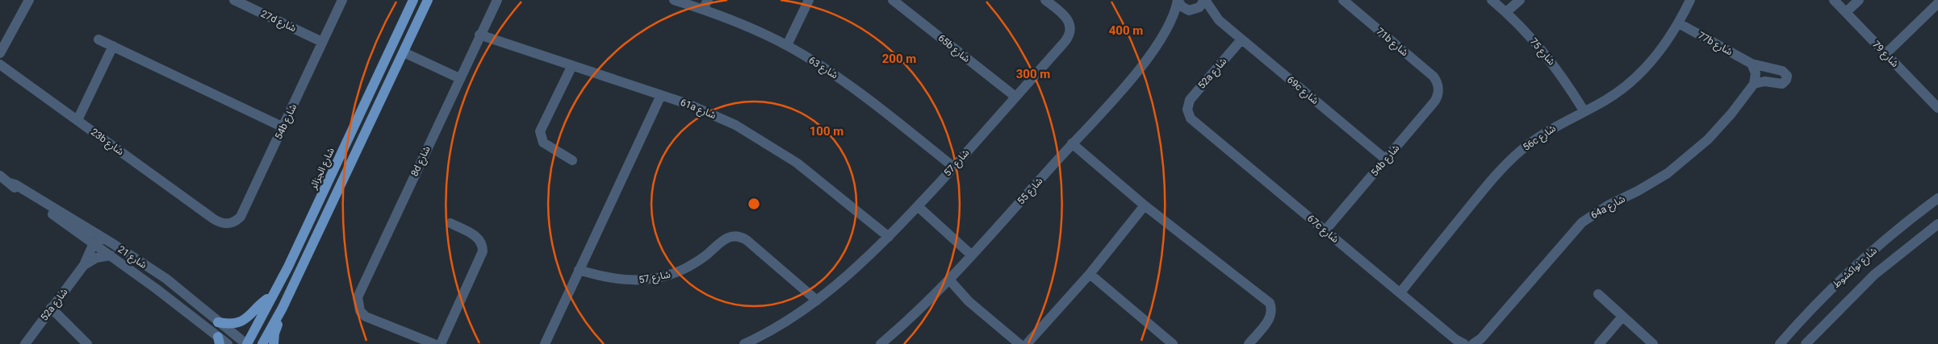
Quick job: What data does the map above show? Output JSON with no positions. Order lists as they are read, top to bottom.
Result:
{
  "streets": {
    "main road": ["شارع الجزائر"],
    "street": [
      "27d شارع",
      "71b شارع",
      "77b شارع",
      "65b شارع",
      "شارع 75",
      "شارع 79",
      "شارع 63",
      "52a شارع",
      "69c شارع",
      "61a شارع",
      "54b شارع",
      "56c شارع",
      "23b شارع",
      "8d شارع",
      "شارع 57",
      "شارع 55",
      "64a شارع",
      "67c شارع",
      "شارع 21",
      "شارع نواكشوط"
    ]
  },
  "crossings": [
    ["27d شارع", "54b شارع"],
    ["71b شارع", "54b شارع"],
    ["77b شارع", "56c شارع"],
    ["65b شارع", "شارع 57"],
    ["شارع 75", "56c شارع"],
    ["شارع 63", "شارع 57"],
    ["52a شارع", "69c شارع"],
    ["52a شارع", "67c شارع"],
    ["52a شارع", "شارع 21"],
    ["69c شارع", "54b شارع"],
    ["69c شارع", "شارع 55"],
    ["61a شارع", "8d شارع"],
    ["61a شارع", "شارع 57"],
    ["54b شارع", "23b شارع"],
    ["54b شارع", "67c شارع"],
    ["56c شارع", "67c شارع"],
    ["شارع الجزائر", "شارع 21"]
  ],
  "rings": [
    "400 m",
    "200 m",
    "300 m",
    "100 m"
  ]
}
